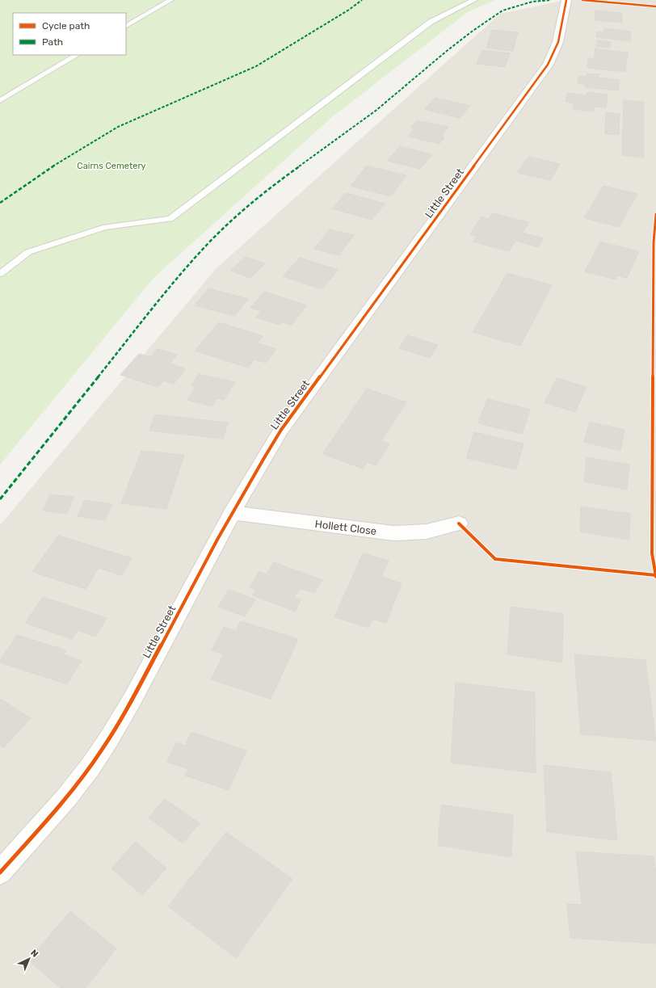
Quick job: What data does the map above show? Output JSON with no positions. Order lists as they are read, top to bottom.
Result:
{
  "streets": {
    "street": ["Little Street", "Hollett Close"]
  },
  "crossings": [
    ["Little Street", "Hollett Close"]
  ],
  "parks": ["Cairns Cemetery"],
  "legend": ["Cycle path", "Path"],
  "north": "top right"
}
